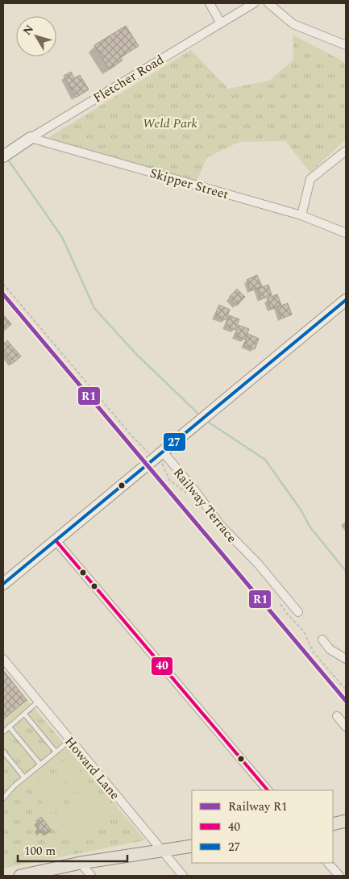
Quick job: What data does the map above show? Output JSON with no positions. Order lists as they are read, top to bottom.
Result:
{
  "streets": {
    "main road": ["Fletcher Road"],
    "street": ["Skipper Street", "Railway Terrace", "Howard Lane"]
  },
  "crossings": [
    ["Fletcher Road", "Skipper Street"]
  ],
  "parks": ["Weld Park"],
  "lines": ["rail line R1", "transit line 27", "transit line 40"],
  "legend": ["Railway R1", "40", "27"],
  "scale_bar": "100 m",
  "north": "top left"
}
